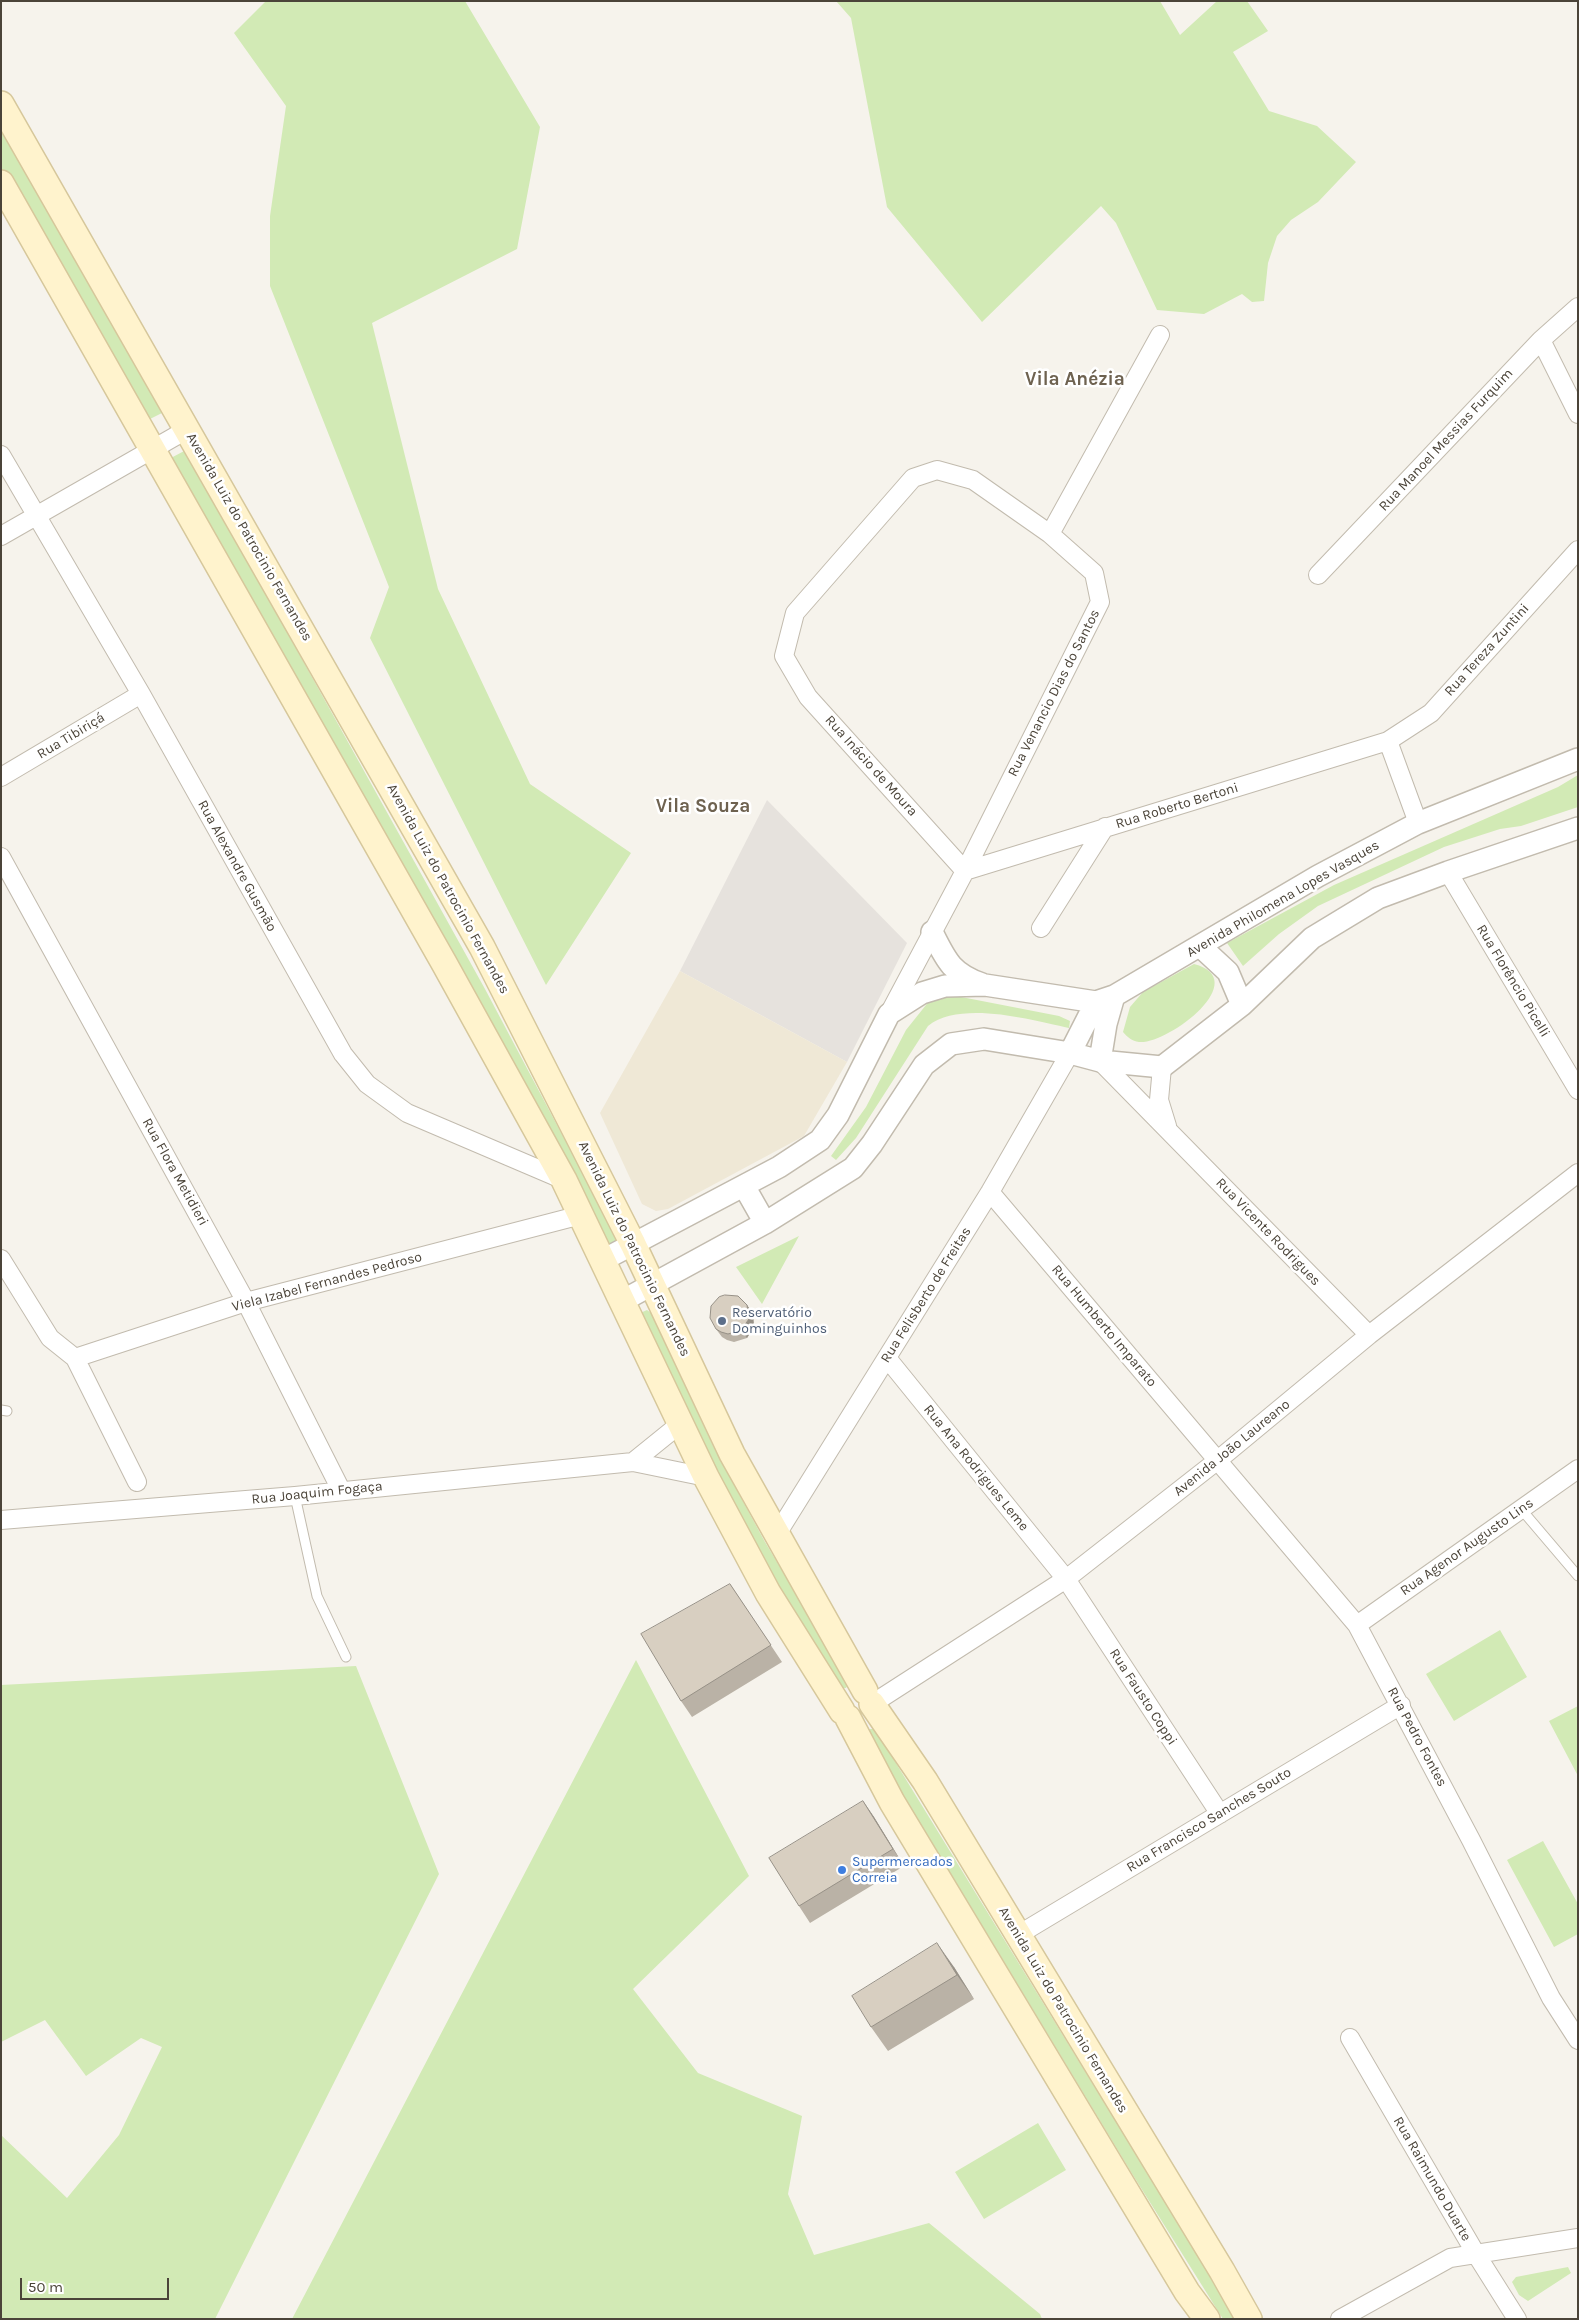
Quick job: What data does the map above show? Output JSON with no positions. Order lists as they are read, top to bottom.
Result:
{
  "streets": {
    "main road": ["Avenida Luiz do Patrocinio Fernandes"],
    "street": [
      "Rua Manoel Messias Furquim",
      "Rua Tereza Zuntini",
      "Rua Venancio Dias do Santos",
      "Rua Tibiriçá",
      "Rua Inácio de Moura",
      "Rua Roberto Bertoni",
      "Rua Alexandre Gusmão",
      "Avenida Philomena Lopes Vasques",
      "Rua Florêncio Picelli",
      "Rua Flora Metidieri",
      "Rua Vicente Rodrigues",
      "Viela Izabel Fernandes Pedroso",
      "Rua Felisberto de Freitas",
      "Rua Humberto Imparato",
      "Avenida João Laureano",
      "Rua Ana Rodrigues Leme",
      "Rua Joaquim Fogaça",
      "Rua Agenor Augusto Lins",
      "Rua Fausto Coppi",
      "Rua Pedro Fontes",
      "Rua Francisco Sanches Souto",
      "Rua Raimundo Duarte"
    ]
  },
  "crossings": [
    ["Avenida Luiz do Patrocinio Fernandes", "Rua Felisberto de Freitas"],
    ["Avenida Luiz do Patrocinio Fernandes", "Avenida João Laureano"],
    ["Avenida Luiz do Patrocinio Fernandes", "Rua Francisco Sanches Souto"],
    ["Rua Tereza Zuntini", "Rua Roberto Bertoni"],
    ["Rua Venancio Dias do Santos", "Rua Inácio de Moura"],
    ["Rua Venancio Dias do Santos", "Rua Roberto Bertoni"],
    ["Rua Tibiriçá", "Rua Alexandre Gusmão"],
    ["Rua Inácio de Moura", "Rua Roberto Bertoni"],
    ["Rua Flora Metidieri", "Viela Izabel Fernandes Pedroso"],
    ["Rua Flora Metidieri", "Rua Joaquim Fogaça"],
    ["Rua Vicente Rodrigues", "Avenida João Laureano"],
    ["Rua Felisberto de Freitas", "Rua Humberto Imparato"],
    ["Rua Felisberto de Freitas", "Rua Ana Rodrigues Leme"],
    ["Rua Humberto Imparato", "Avenida João Laureano"],
    ["Rua Humberto Imparato", "Rua Pedro Fontes"],
    ["Avenida João Laureano", "Rua Ana Rodrigues Leme"],
    ["Avenida João Laureano", "Rua Fausto Coppi"],
    ["Avenida João Laureano", "Rua Pedro Fontes"],
    ["Rua Ana Rodrigues Leme", "Rua Fausto Coppi"],
    ["Rua Agenor Augusto Lins", "Rua Pedro Fontes"],
    ["Rua Fausto Coppi", "Rua Francisco Sanches Souto"],
    ["Rua Pedro Fontes", "Rua Francisco Sanches Souto"]
  ],
  "districts": ["Vila Anézia", "Vila Souza"],
  "places": ["Reservatório Dominguinhos", "Supermercados Correia"],
  "scale_bar": "50 m"
}
